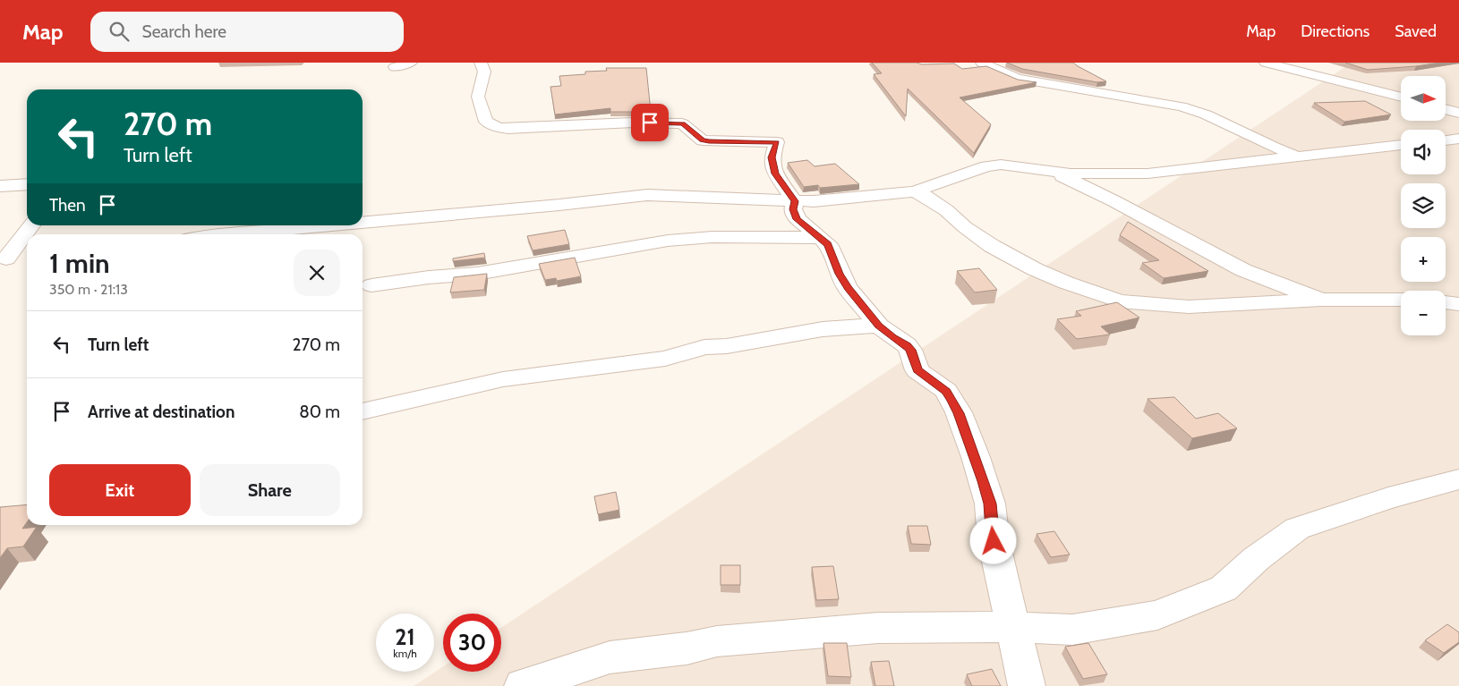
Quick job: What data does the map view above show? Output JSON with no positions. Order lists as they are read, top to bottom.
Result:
{
  "north": "right",
  "page": {
    "header": "Map",
    "search": "Search here",
    "nav": ["Map", "Directions", "Saved"],
    "map_buttons": ["+", "−"],
    "turn": ["270 m", "Turn left"],
    "then": "Then",
    "heading": ["1 min", "350 m · 21:13"],
    "list": [
      {
        "name": "Turn left",
        "value": "270 m"
      },
      {
        "name": "Arrive at destination",
        "value": "80 m"
      }
    ],
    "buttons": ["Exit", "Share"],
    "speed": "21 km/h",
    "limit": "30"
  }
}
